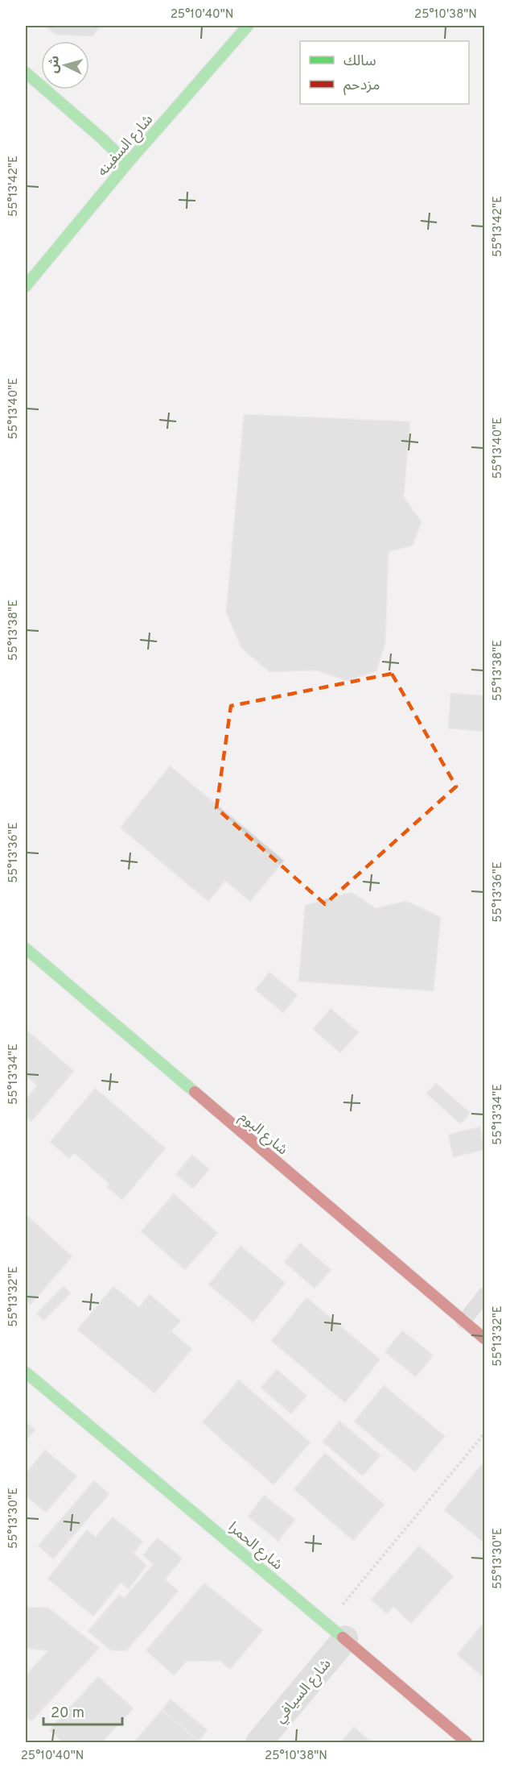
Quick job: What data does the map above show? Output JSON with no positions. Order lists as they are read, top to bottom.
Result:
{
  "streets": {
    "street": [
      "شارع السفينه",
      "شارع البوم",
      "شارع الحمرا",
      "شارع السيافي"
    ]
  },
  "crossings": [
    ["شارع الحمرا", "شارع السيافي"]
  ],
  "legend": ["سالك", "مزدحم"],
  "scale_bar": "20 m",
  "north": "left",
  "coordinates": [
    "25°10'40\"N",
    "25°10'38\"N",
    "55°13'42\"E",
    "55°13'40\"E",
    "55°13'38\"E",
    "55°13'36\"E",
    "55°13'34\"E",
    "55°13'32\"E",
    "55°13'30\"E"
  ]
}
